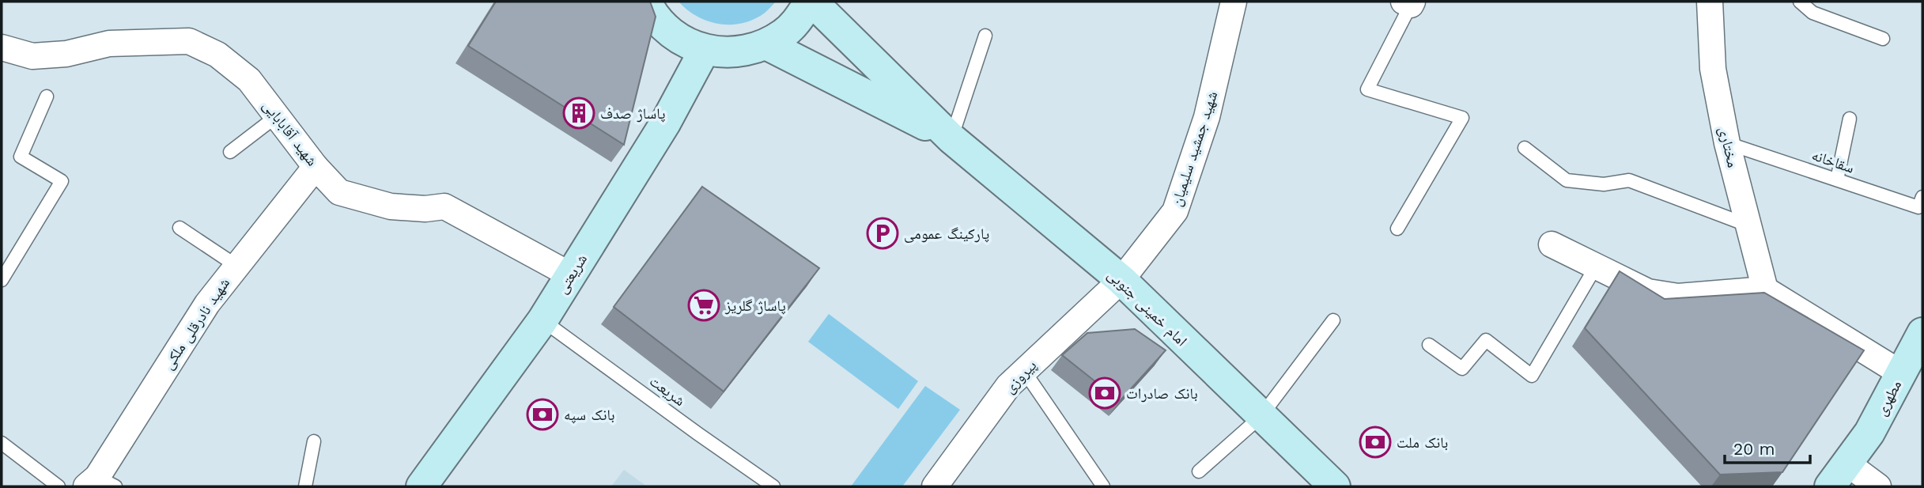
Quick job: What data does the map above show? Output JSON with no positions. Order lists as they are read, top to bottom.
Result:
{
  "streets": {
    "main road": ["شریعتی", "امام خمینی جنوبی", "مطهری"],
    "street": [
      "شهید آقابابایی",
      "مختاری",
      "شهید جمشید سلیمیان",
      "شهید نادرقلی ملکی",
      "پیروزی"
    ],
    "lane": ["سقاخانه", "شریعت"]
  },
  "crossings": [
    ["شهید آقابابایی", "شریعتی"],
    ["شهید آقابابایی", "شهید نادرقلی ملکی"],
    ["مختاری", "سقاخانه"],
    ["شهید جمشید سلیمیان", "امام خمینی جنوبی"],
    ["شهید جمشید سلیمیان", "پیروزی"],
    ["شریعتی", "شریعت"],
    ["امام خمینی جنوبی", "پیروزی"]
  ],
  "places": {
    "building": ["پاساژ صدف"],
    "parking": ["پارکینگ عمومی"],
    "supermarket": ["پاساژ گلریز"],
    "bank": ["بانک صادرات", "بانک سپه", "بانک ملت"]
  },
  "scale_bar": "20 m"
}
